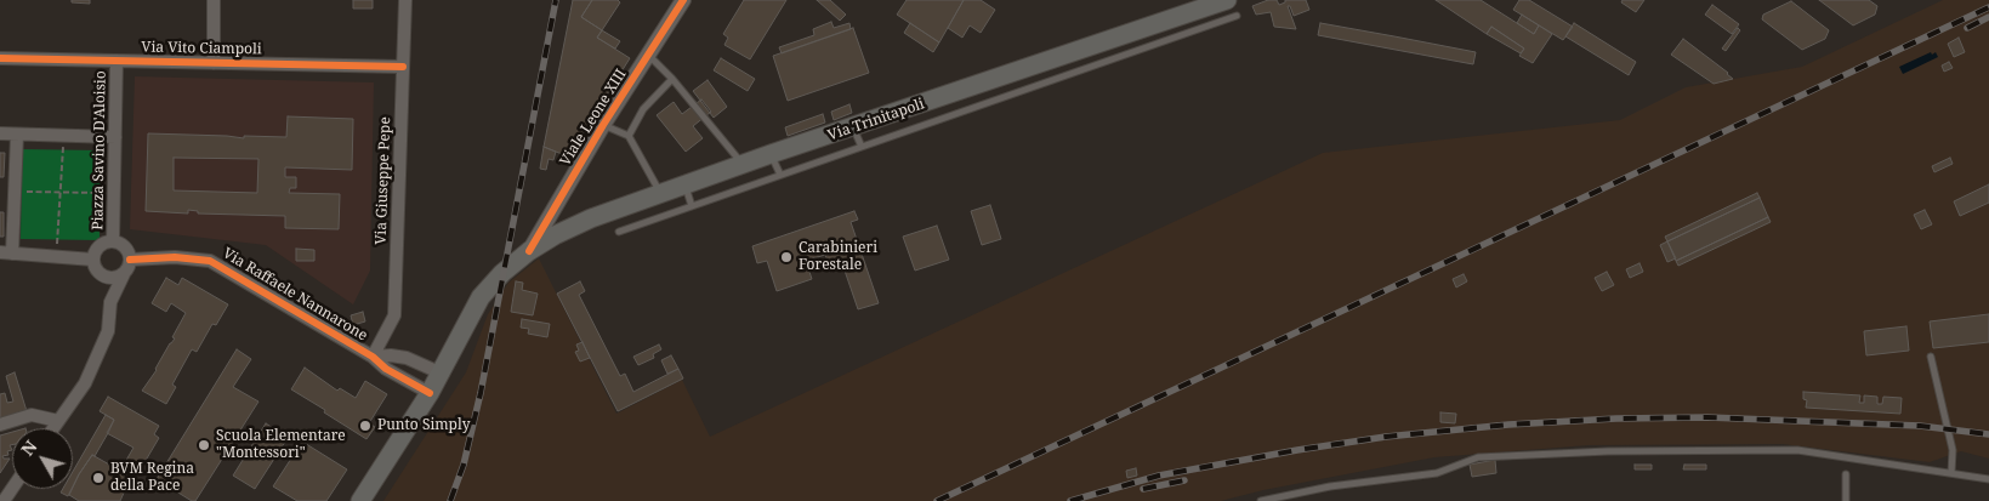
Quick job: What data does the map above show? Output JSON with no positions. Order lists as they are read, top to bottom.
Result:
{
  "streets": {
    "main road": ["Viale Leone XIII", "Via Trinitapoli"],
    "street": [
      "Via Vito Ciampoli",
      "Piazza Savino D'Aloisio",
      "Via Giuseppe Pepe",
      "Via Raffaele Nannarone"
    ]
  },
  "crossings": [
    ["Via Vito Ciampoli", "Piazza Savino D'Aloisio"],
    ["Via Vito Ciampoli", "Via Giuseppe Pepe"],
    ["Viale Leone XIII", "Via Trinitapoli"],
    ["Viale Leone XIII", "Via Raffaele Nannarone"],
    ["Piazza Savino D'Aloisio", "Via Raffaele Nannarone"],
    ["Via Giuseppe Pepe", "Via Raffaele Nannarone"]
  ],
  "places": [
    "Carabinieri Forestale",
    "Punto Simply",
    "Scuola Elementare \"Montessori\"",
    "BVM Regina della Pace"
  ],
  "north": "top left"
}
